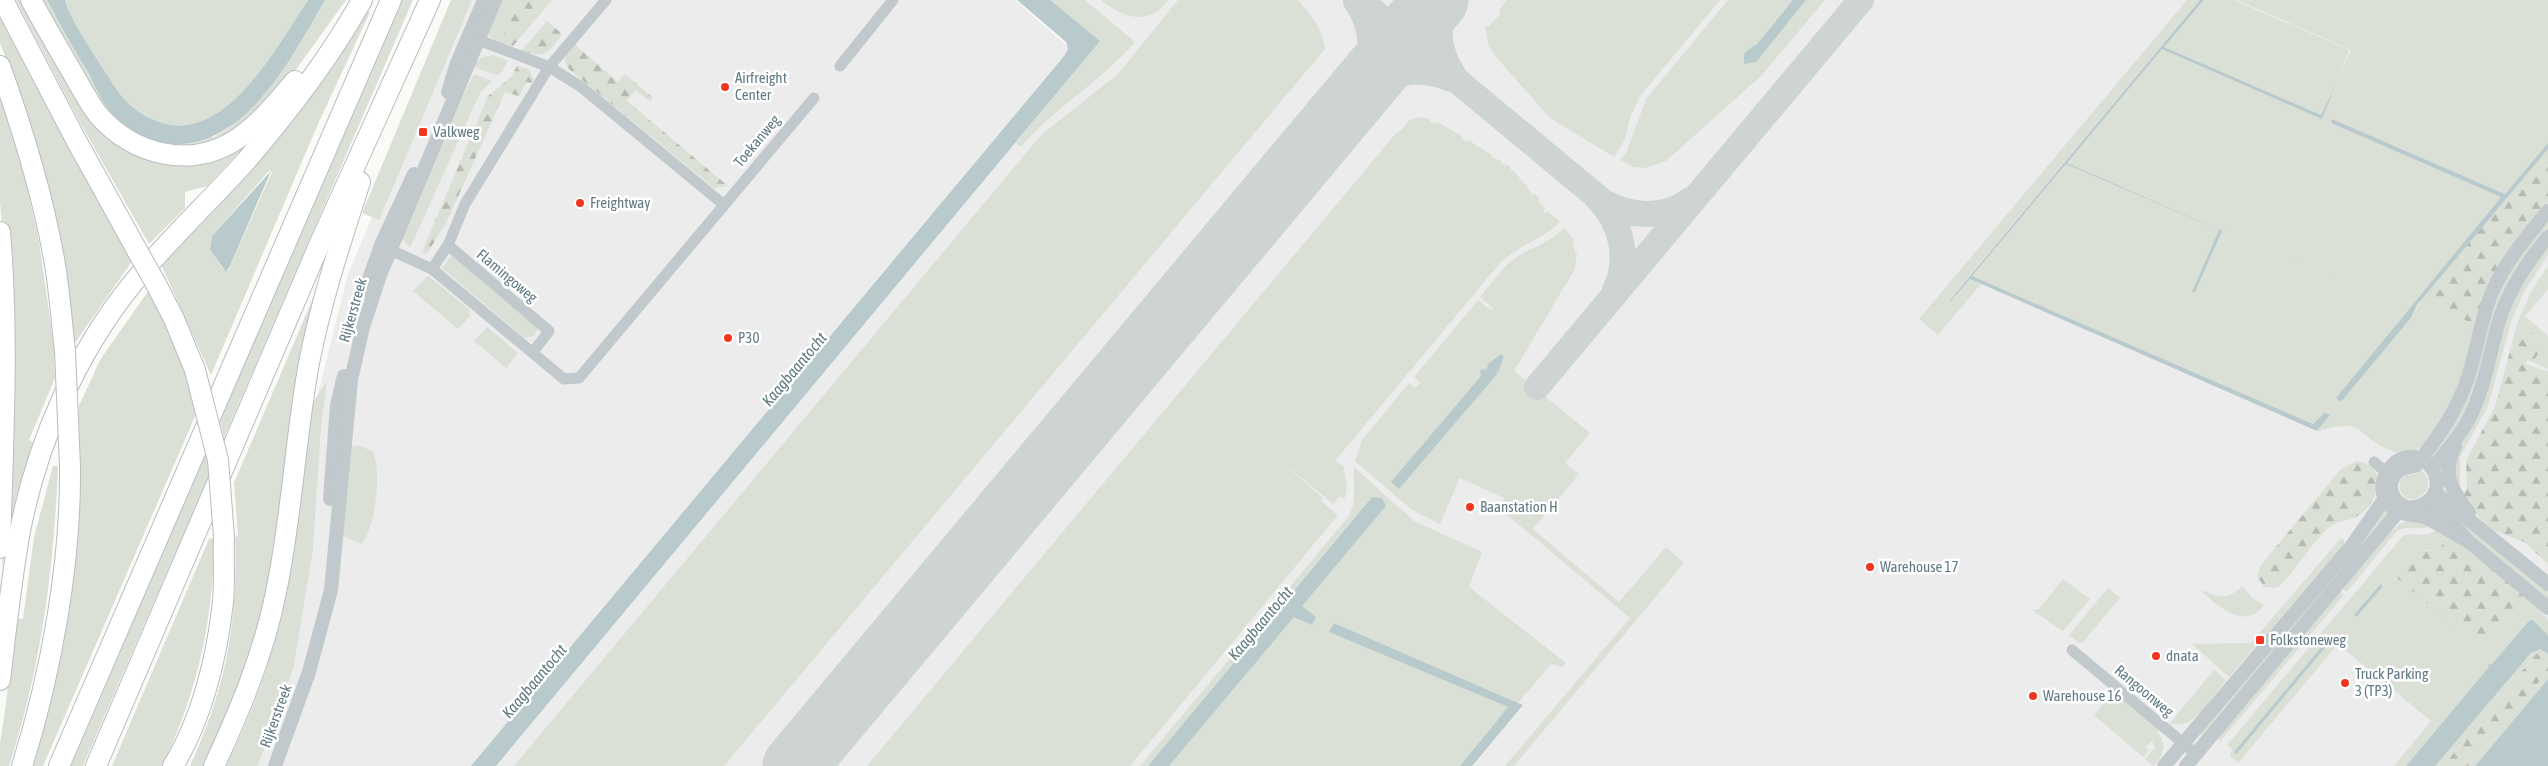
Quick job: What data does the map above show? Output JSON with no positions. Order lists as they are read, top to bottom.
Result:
{
  "streets": {
    "street": [
      "Toekanweg",
      "Flamingoweg",
      "Rijkerstreek",
      "Rangoonweg"
    ]
  },
  "water": ["Kaagbaantocht"],
  "places": {
    "other": [
      "Airfreight Center",
      "Freightway",
      "P30",
      "Baanstation H",
      "Warehouse 17",
      "dnata",
      "Truck Parking 3 (TP3)",
      "Warehouse 16"
    ],
    "transit": ["Valkweg", "Folkstoneweg"]
  }
}
